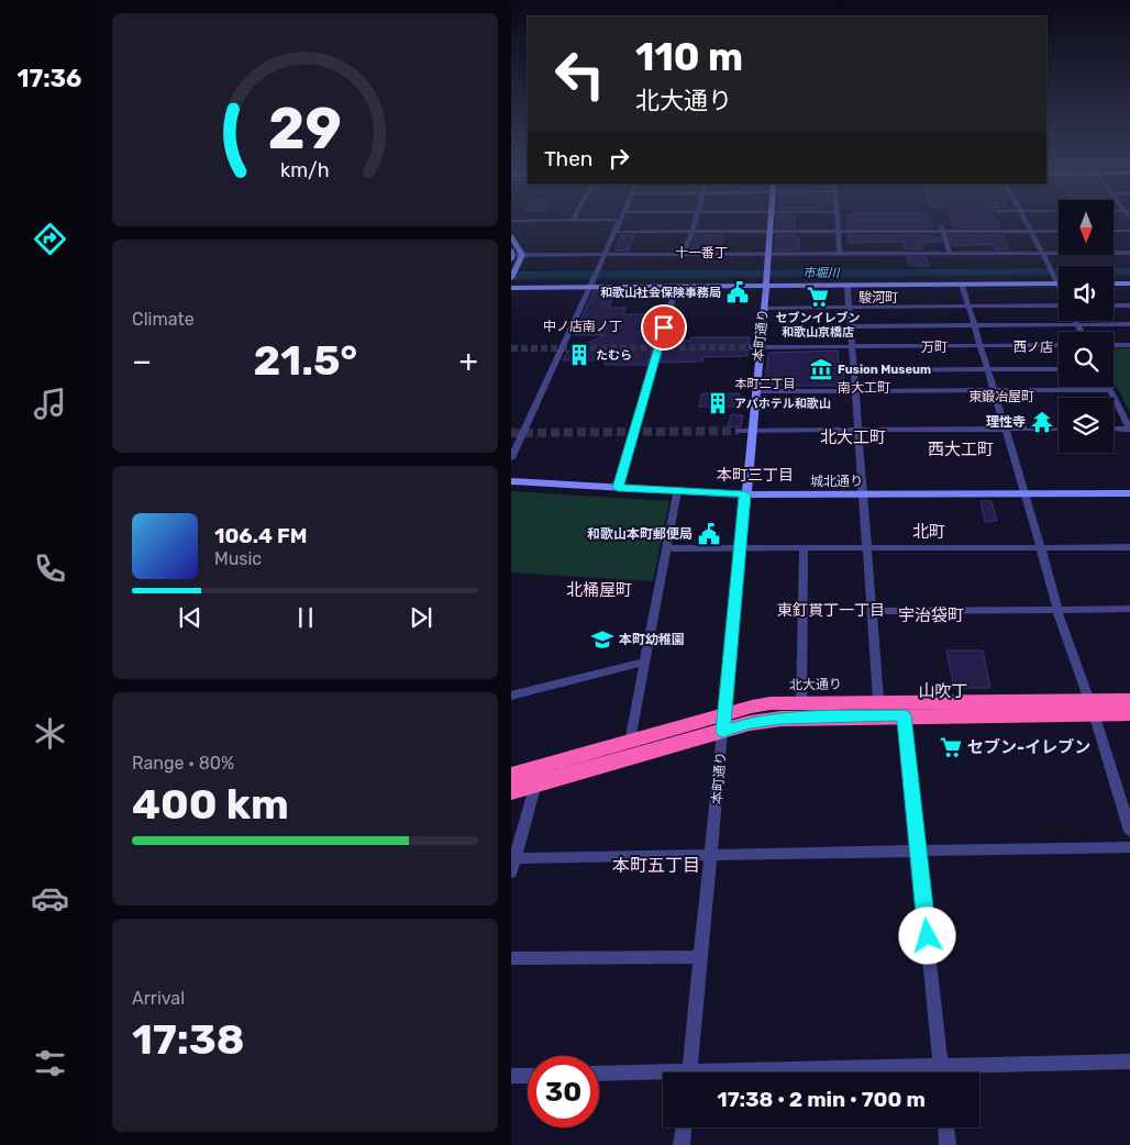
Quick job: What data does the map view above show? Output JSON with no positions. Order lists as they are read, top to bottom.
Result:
{
  "streets": {
    "highway": ["北大通り"],
    "street": ["本町通り", "城北通り"]
  },
  "crossings": [
    ["本町通り", "城北通り"],
    ["本町通り", "北大通り"]
  ],
  "districts": [
    "十一番丁",
    "駿河町",
    "中ノ店南ノ丁",
    "万町",
    "西ノ店",
    "本町二丁目",
    "南大工町",
    "東鍛冶屋町",
    "北大工町",
    "西大工町",
    "本町三丁目",
    "北町",
    "北桶屋町",
    "東釘貫丁一丁目",
    "宇治袋町",
    "山吹丁",
    "本町五丁目"
  ],
  "water": ["市堀川"],
  "places": {
    "public building": ["和歌山社会保険事務局", "和歌山本町郵便局"],
    "supermarket": ["セブンイレブン 和歌山京橋店", "セブン-イレブン"],
    "building": ["たむら", "アパホテル和歌山"],
    "museum": ["Fusion Museum"],
    "temple": ["理性寺"],
    "school or university": ["本町幼稚園"]
  },
  "north": "bottom",
  "page": {
    "tabs": "17:36",
    "turn": ["110 m", "北大通り"],
    "then": "Then",
    "tile": [
      "Climate",
      ["Range · 80%", "400 km"],
      ["Arrival", "17:38"]
    ],
    "heat": ["−", "21.5°", "+"],
    "song": ["106.4 FM", "Music"],
    "limit": "30",
    "trip": "17:38 · 2 min · 700 m",
    "gauge": ["29", "km/h"]
  }
}
